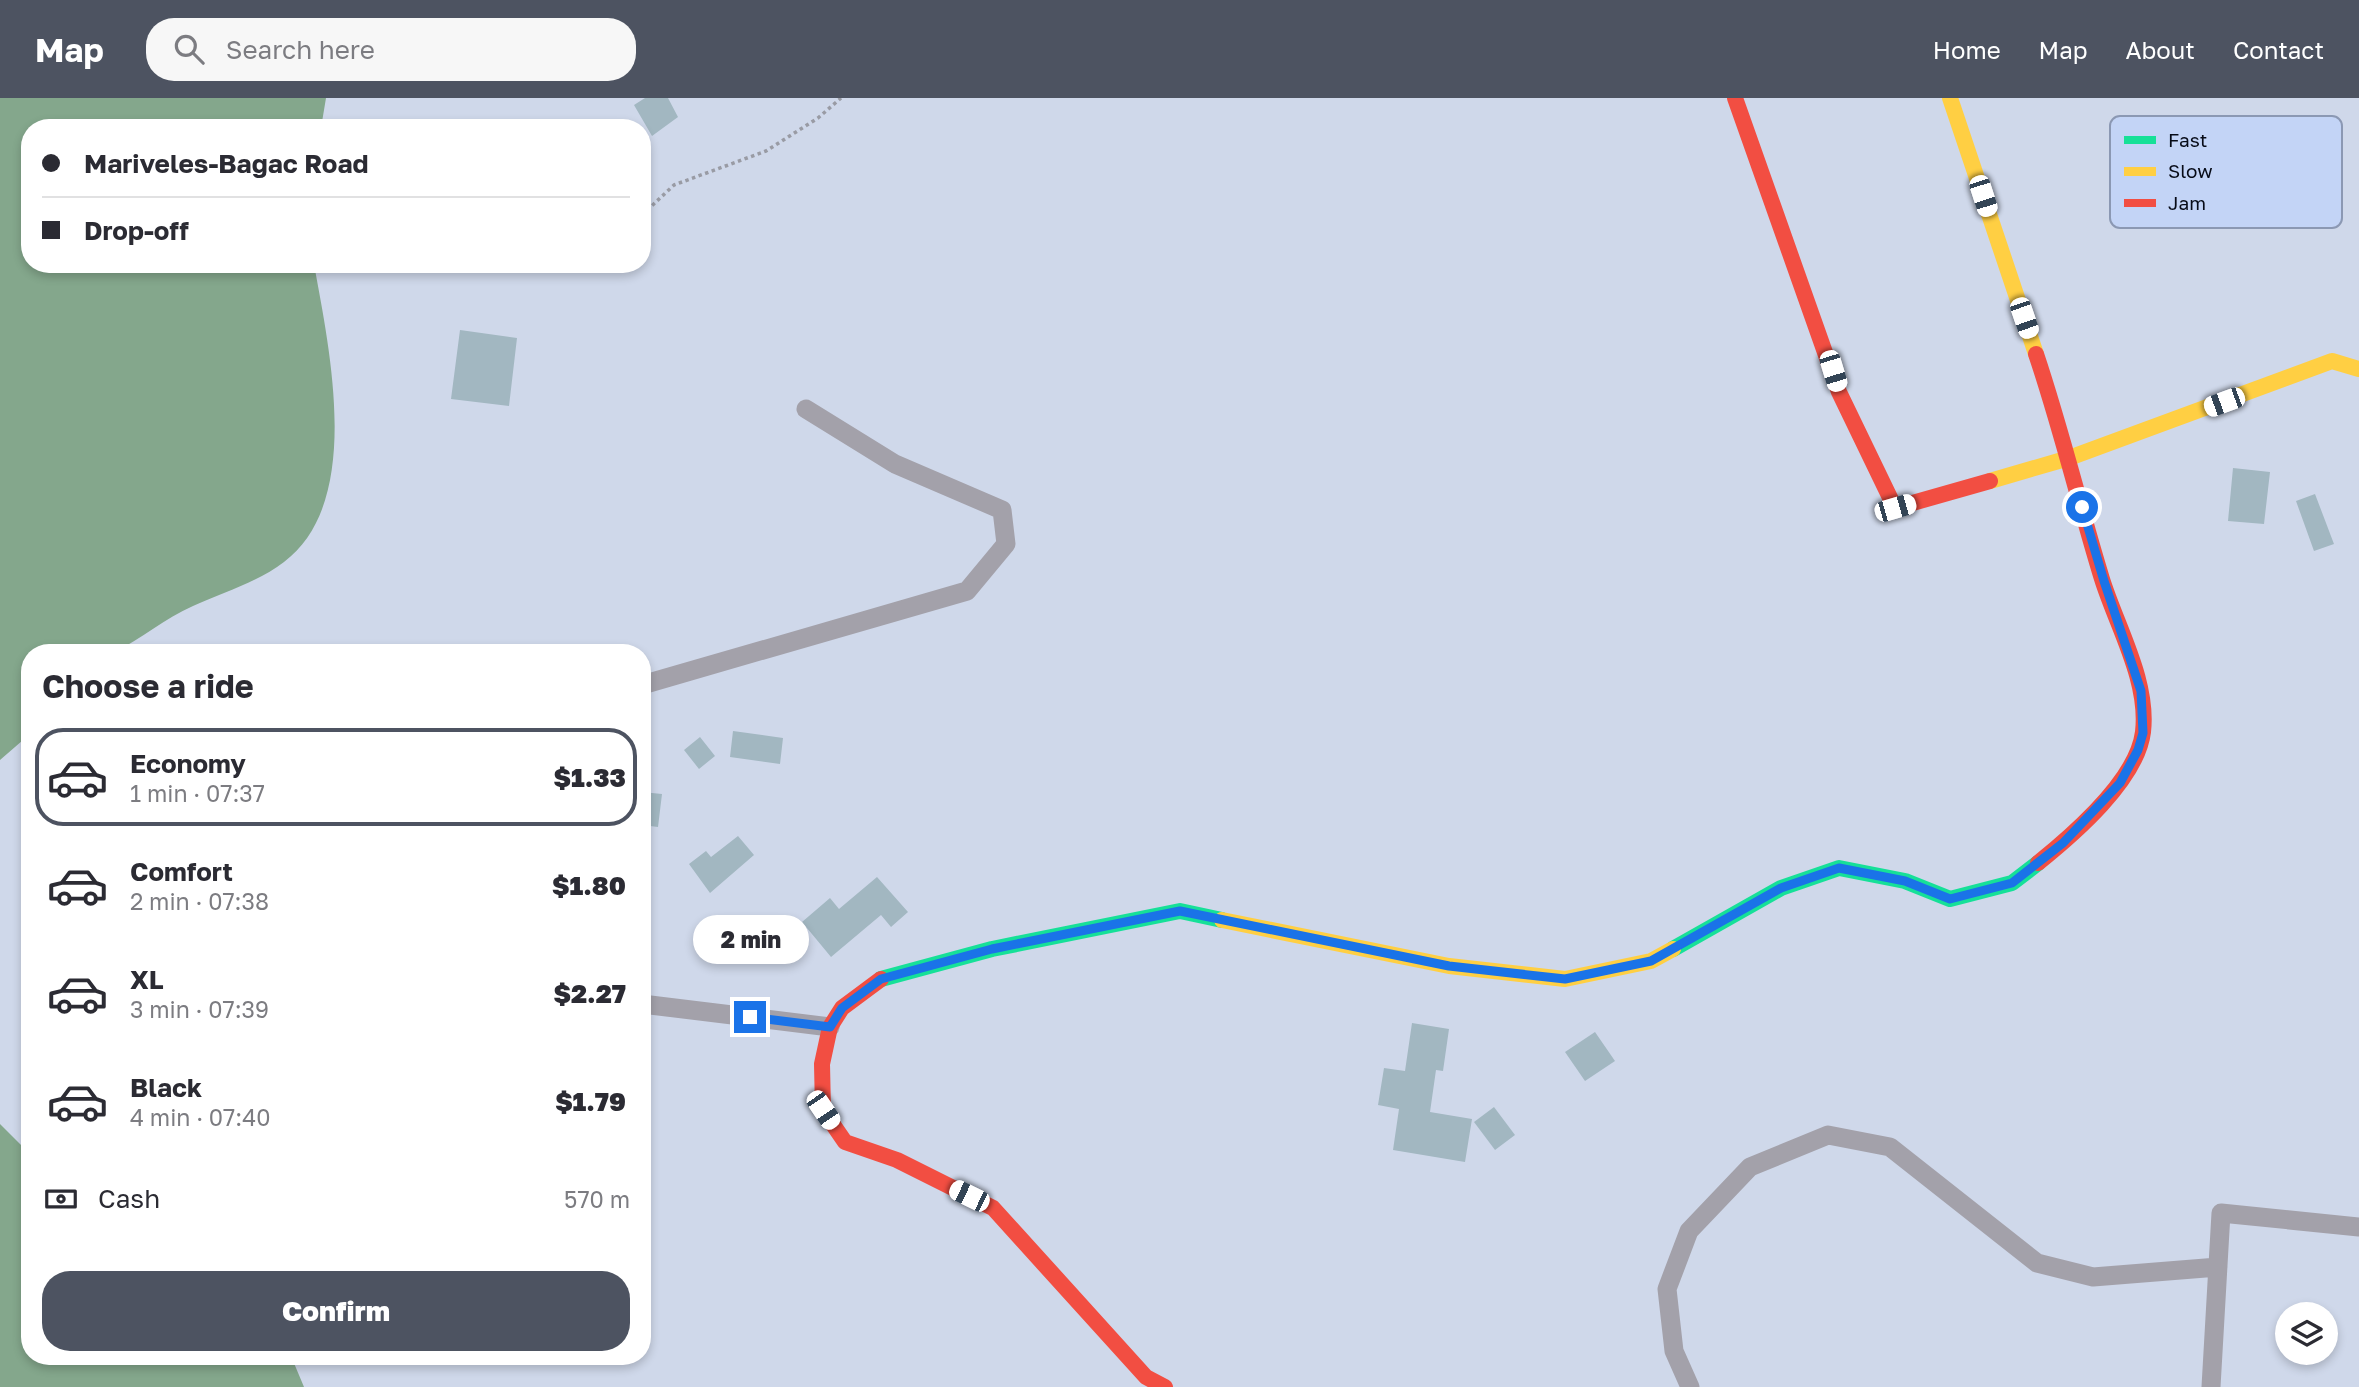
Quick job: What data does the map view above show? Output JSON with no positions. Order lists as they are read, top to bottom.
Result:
{
  "legend": ["Fast", "Slow", "Jam"],
  "page": {
    "header": "Map",
    "search": "Search here",
    "nav": [
      "Home",
      "Map",
      "About",
      "Contact"
    ],
    "banner": ["Mariveles-Bagac Road", "Drop-off"],
    "heading": "Choose a ride",
    "list": [
      {
        "name": "Economy",
        "note": "1 min · 07:37",
        "value": "$1.33"
      },
      {
        "name": "Comfort",
        "note": "2 min · 07:38",
        "value": "$1.80"
      },
      {
        "name": "XL",
        "note": "3 min · 07:39",
        "value": "$2.27"
      },
      {
        "name": "Black",
        "note": "4 min · 07:40",
        "value": "$1.79"
      }
    ],
    "bubble": "2 min",
    "pay": ["Cash", "570 m"],
    "buttons": "Confirm"
  }
}
